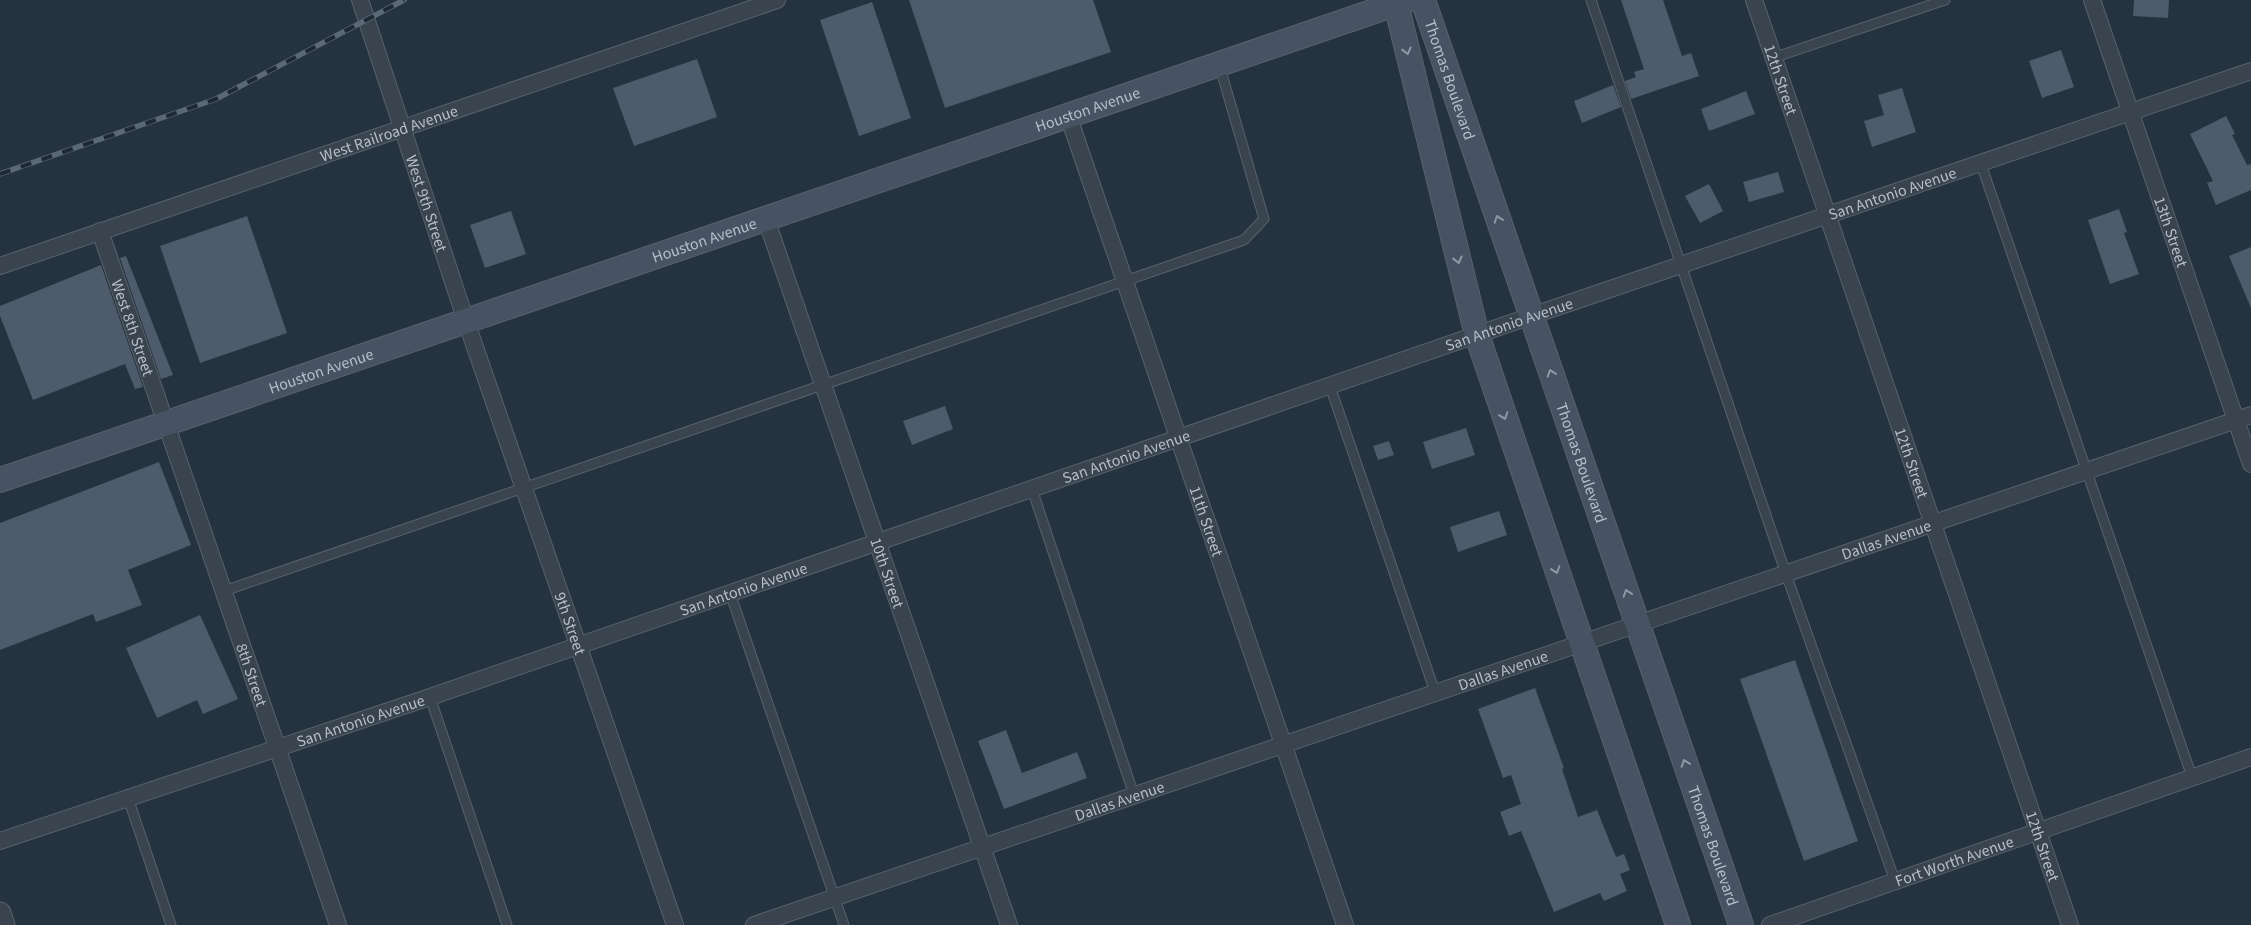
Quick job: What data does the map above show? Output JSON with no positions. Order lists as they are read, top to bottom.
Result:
{
  "streets": {
    "main road": ["Thomas Boulevard", "Houston Avenue"],
    "street": [
      "12th Street",
      "West Railroad Avenue",
      "San Antonio Avenue",
      "West 9th Street",
      "13th Street",
      "West 8th Street",
      "11th Street",
      "Dallas Avenue",
      "10th Street",
      "9th Street",
      "8th Street",
      "Fort Worth Avenue"
    ]
  },
  "crossings": [
    ["12th Street", "San Antonio Avenue"],
    ["12th Street", "Dallas Avenue"],
    ["12th Street", "Fort Worth Avenue"],
    ["Thomas Boulevard", "Houston Avenue"],
    ["Thomas Boulevard", "San Antonio Avenue"],
    ["Thomas Boulevard", "Dallas Avenue"],
    ["Houston Avenue", "West 9th Street"],
    ["Houston Avenue", "West 8th Street"],
    ["Houston Avenue", "11th Street"],
    ["Houston Avenue", "10th Street"],
    ["Houston Avenue", "9th Street"],
    ["Houston Avenue", "8th Street"],
    ["West Railroad Avenue", "West 9th Street"],
    ["West Railroad Avenue", "West 8th Street"],
    ["San Antonio Avenue", "13th Street"],
    ["San Antonio Avenue", "11th Street"],
    ["San Antonio Avenue", "10th Street"],
    ["San Antonio Avenue", "9th Street"],
    ["San Antonio Avenue", "8th Street"],
    ["West 9th Street", "9th Street"],
    ["13th Street", "Dallas Avenue"],
    ["West 8th Street", "8th Street"],
    ["11th Street", "Dallas Avenue"],
    ["Dallas Avenue", "10th Street"]
  ]
}
